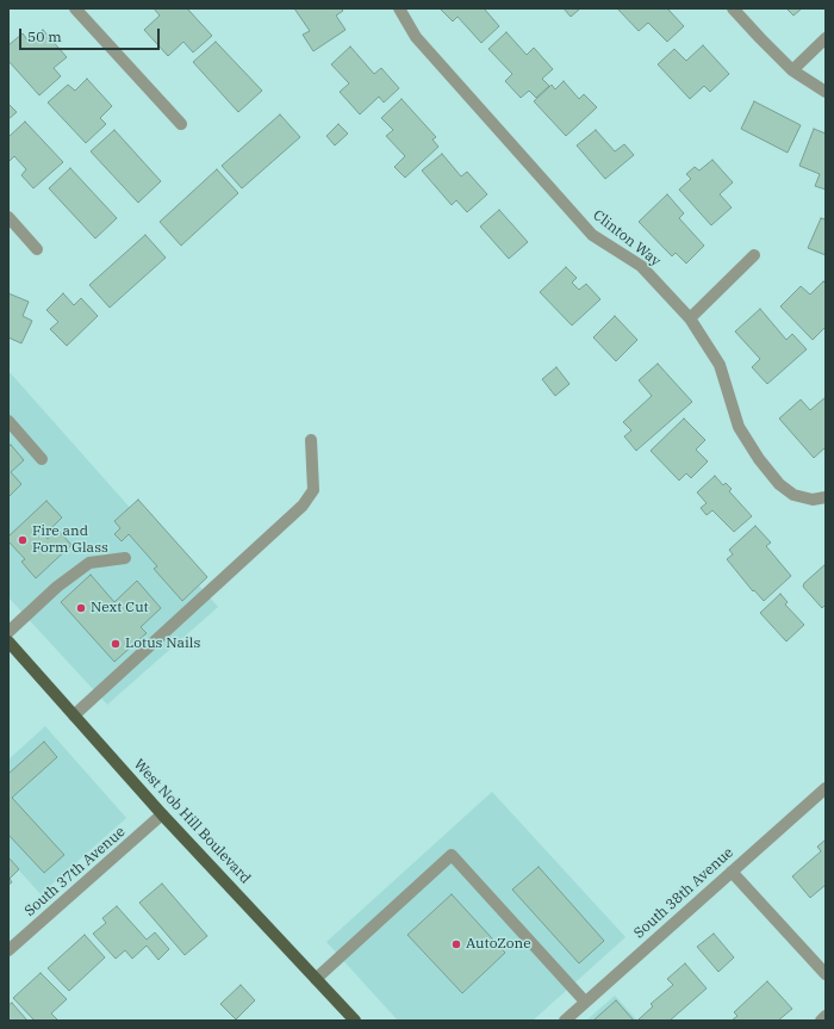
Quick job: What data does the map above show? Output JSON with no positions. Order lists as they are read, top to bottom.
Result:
{
  "streets": {
    "main road": ["West Nob Hill Boulevard"],
    "street": ["Clinton Way", "South 37th Avenue", "South 38th Avenue"]
  },
  "crossings": [
    ["West Nob Hill Boulevard", "South 37th Avenue"]
  ],
  "places": [
    "Fire and Form Glass",
    "Next Cut",
    "Lotus Nails",
    "AutoZone"
  ],
  "scale_bar": "50 m"
}
